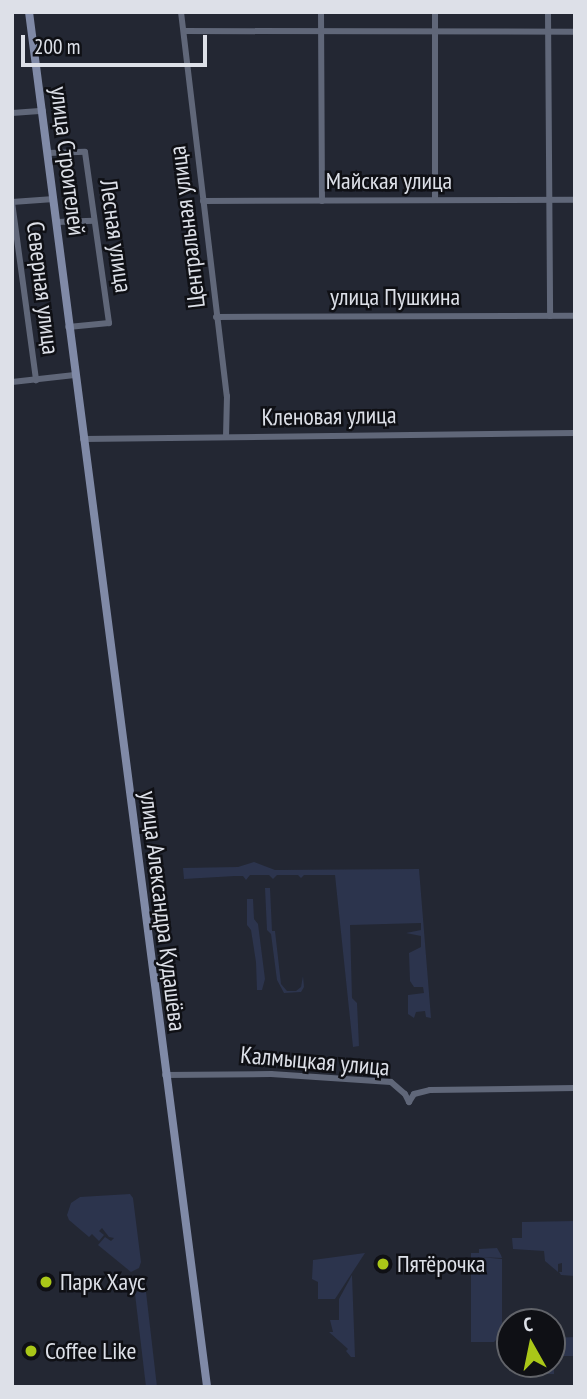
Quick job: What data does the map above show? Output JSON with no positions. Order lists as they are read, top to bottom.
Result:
{
  "streets": {
    "main road": ["улица Строителей", "улица Александра Кудашёва"],
    "street": [
      "Майская улица",
      "Центральная улица",
      "Лесная улица",
      "Северная улица",
      "улица Пушкина",
      "Кленовая улица",
      "Калмыцкая улица"
    ]
  },
  "crossings": [
    ["улица Строителей", "Лесная улица"],
    ["улица Строителей", "Северная улица"],
    ["улица Строителей", "Кленовая улица"],
    ["улица Строителей", "улица Александра Кудашёва"],
    ["Майская улица", "Центральная улица"],
    ["Центральная улица", "улица Пушкина"],
    ["Центральная улица", "Кленовая улица"],
    ["Кленовая улица", "улица Александра Кудашёва"],
    ["улица Александра Кудашёва", "Калмыцкая улица"]
  ],
  "places": ["Пятёрочка", "Парк Хаус", "Coffee Like"],
  "scale_bar": "200 m",
  "north": "top"
}
